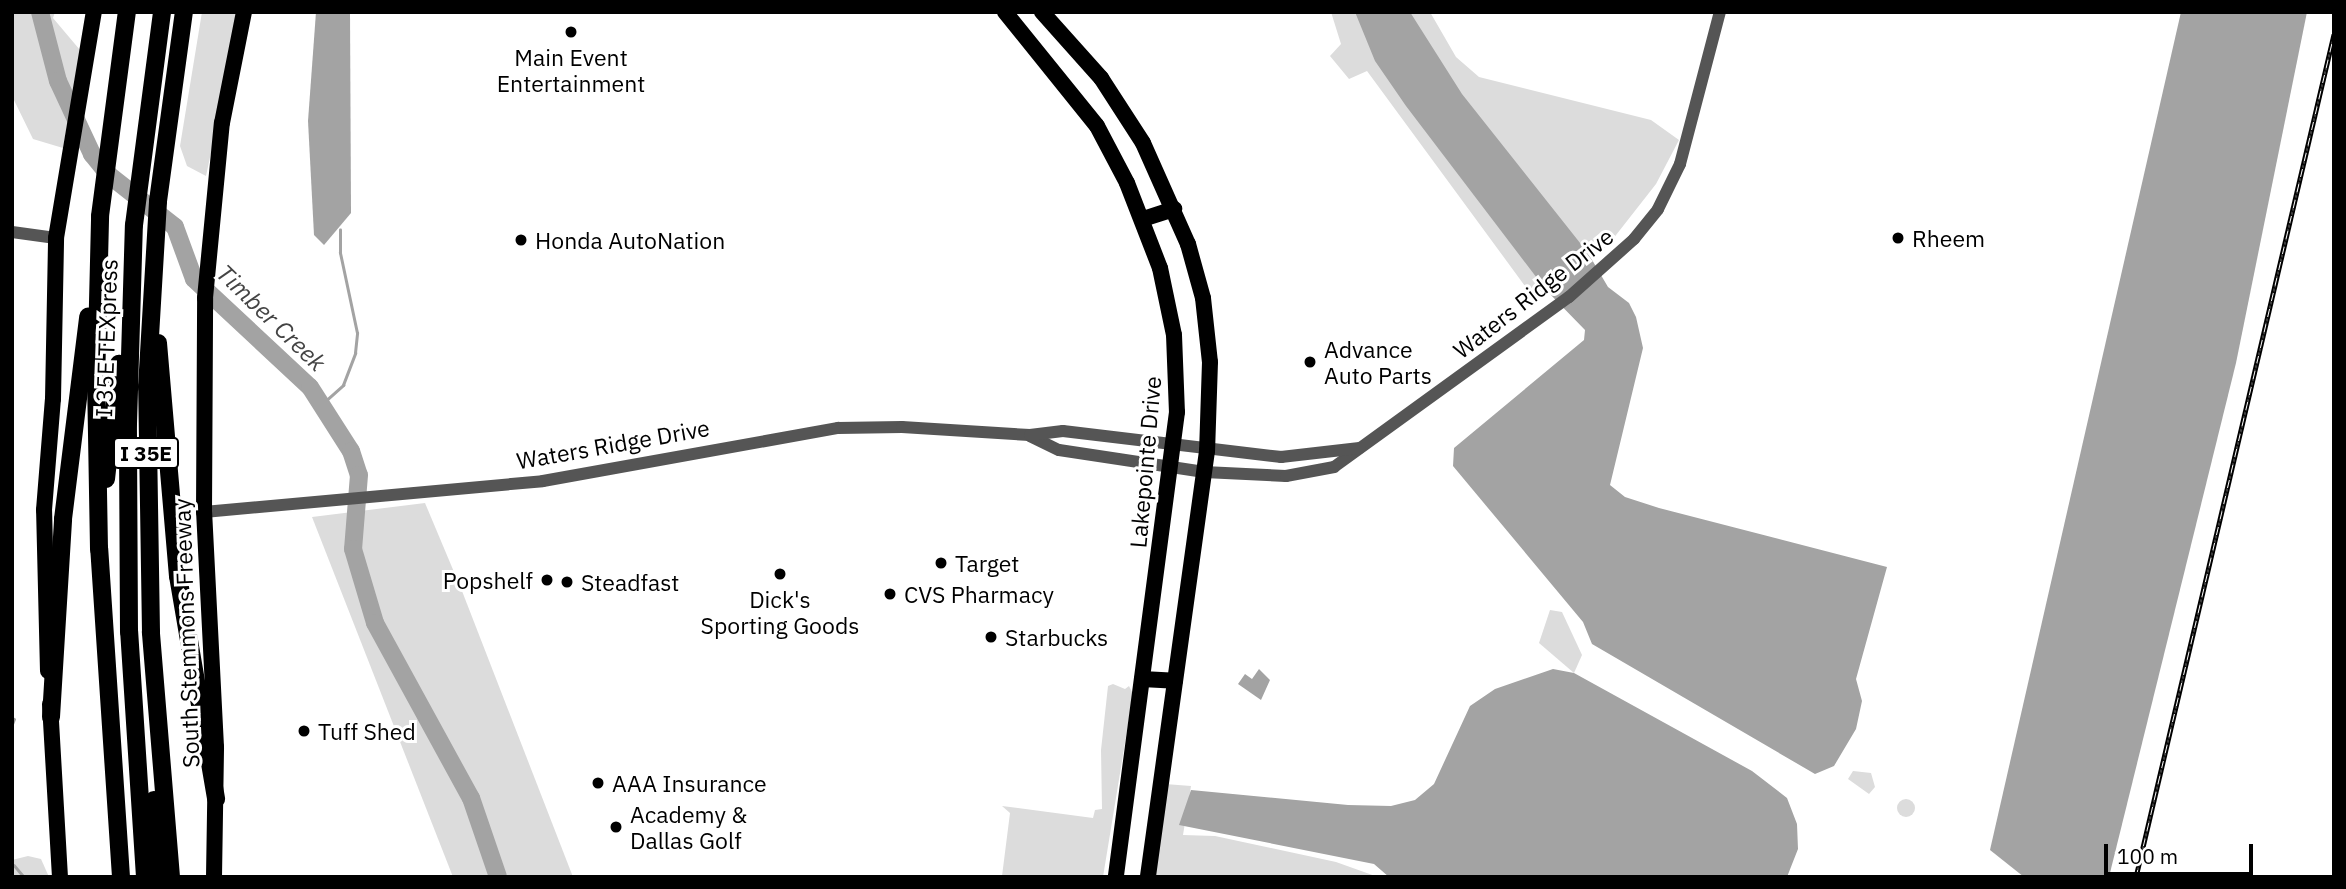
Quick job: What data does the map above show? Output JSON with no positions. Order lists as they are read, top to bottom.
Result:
{
  "streets": {
    "highway": ["I 35E TEXpress", "I 35E", "South Stemmons Freeway"],
    "main road": ["Lakepointe Drive"],
    "street": ["Waters Ridge Drive"]
  },
  "crossings": [
    ["Waters Ridge Drive", "Lakepointe Drive"],
    ["Waters Ridge Drive", "South Stemmons Freeway"]
  ],
  "water": ["Timber Creek"],
  "places": [
    "Main Event Entertainment",
    "Rheem",
    "Honda AutoNation",
    "Advance Auto Parts",
    "Target",
    "Dick's Sporting Goods",
    "Popshelf",
    "Steadfast",
    "CVS Pharmacy",
    "Starbucks",
    "Tuff Shed",
    "AAA Insurance",
    "Academy & Dallas Golf"
  ],
  "scale_bar": "100 m"
}
